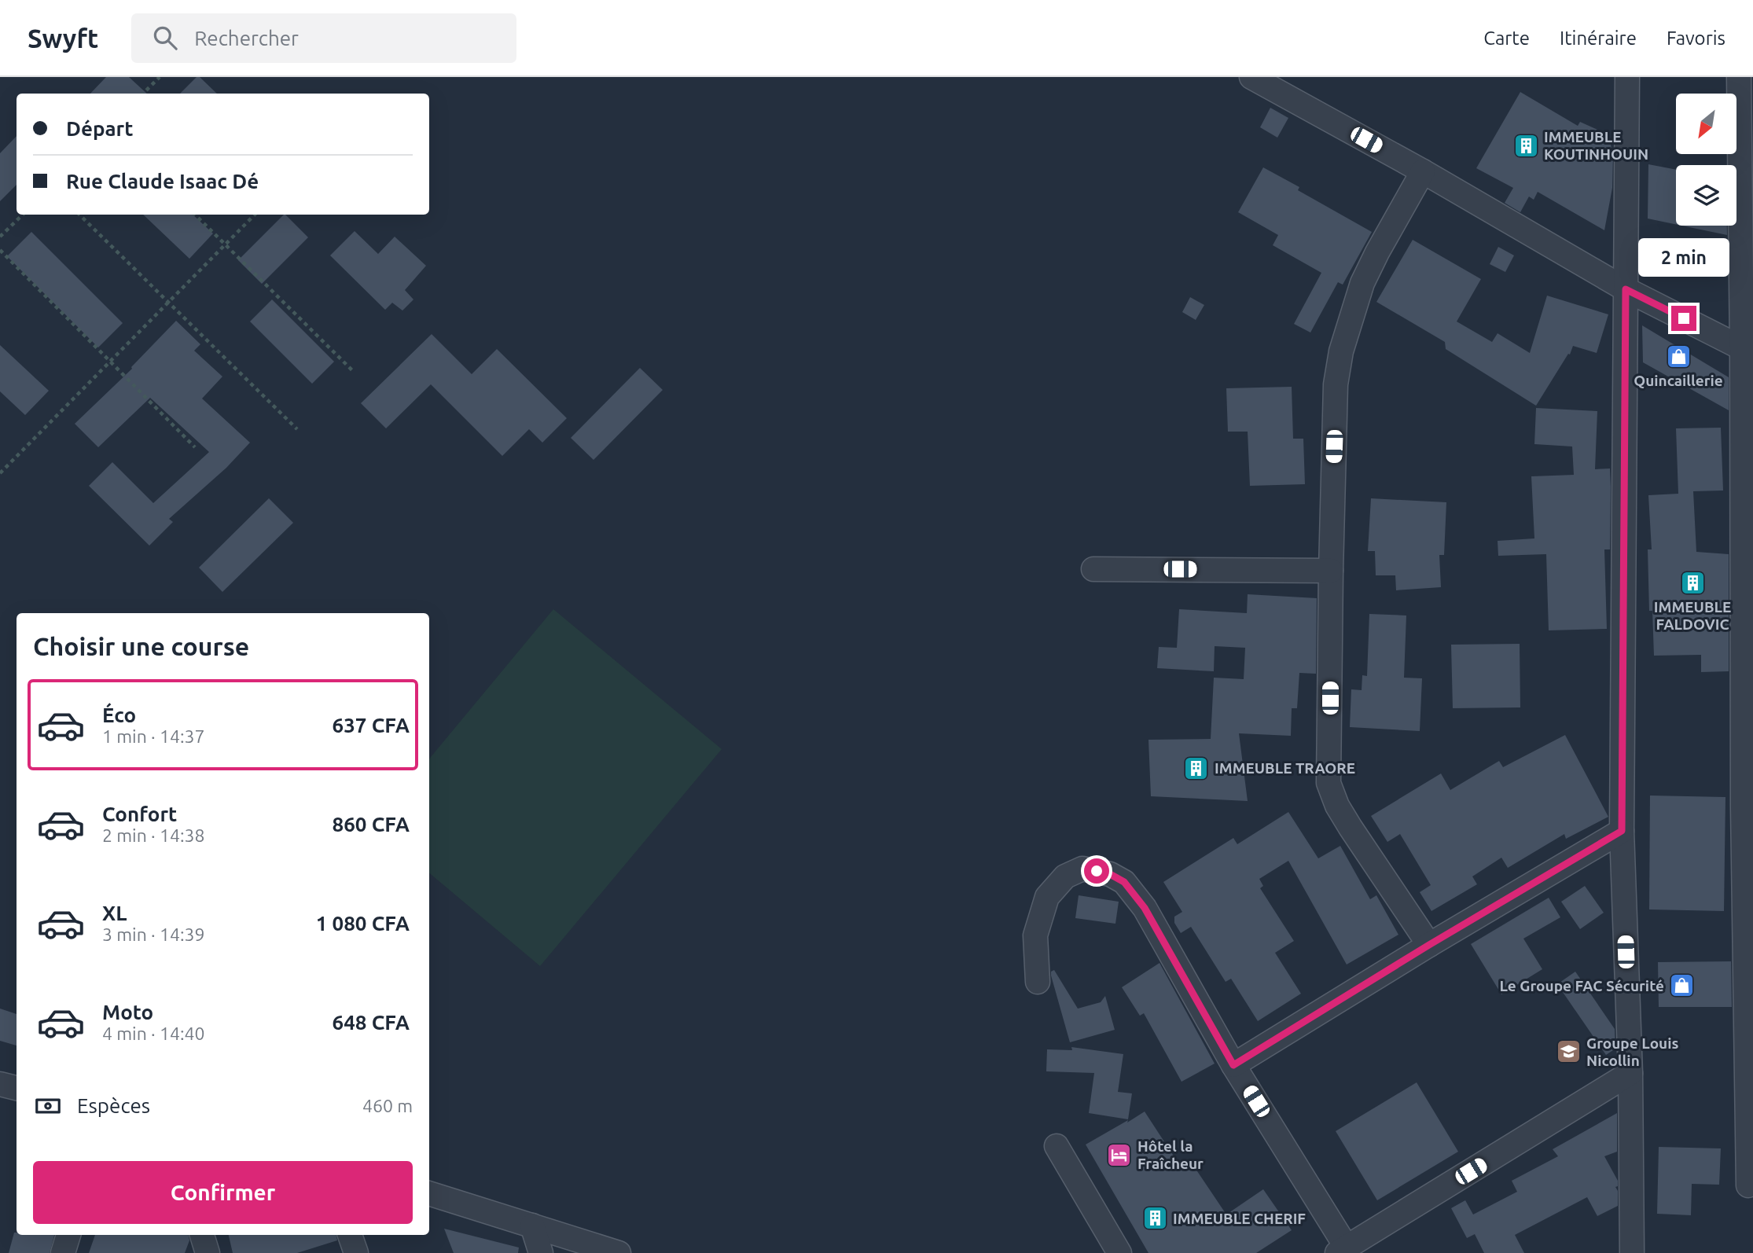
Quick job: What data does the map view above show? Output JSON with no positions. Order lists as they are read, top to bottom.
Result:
{
  "places": {
    "building": [
      "IMMEUBLE KOUTINHOUIN",
      "IMMEUBLE FALDOVIC",
      "IMMEUBLE TRAORE",
      "IMMEUBLE CHERIF"
    ],
    "shop": ["Quincaillerie", "Le Groupe FAC Sécurité"],
    "school or university": ["Groupe Louis Nicollin"],
    "hotel": ["Hôtel la Fraîcheur"]
  },
  "north": "bottom left",
  "page": {
    "header": "Swyft",
    "search": "Rechercher",
    "nav": ["Carte", "Itinéraire", "Favoris"],
    "banner": ["Départ", "Rue Claude Isaac Dé"],
    "bubble": "2 min",
    "heading": "Choisir une course",
    "list": [
      {
        "name": "Éco",
        "note": "1 min · 14:37",
        "value": "637 CFA"
      },
      {
        "name": "Confort",
        "note": "2 min · 14:38",
        "value": "860 CFA"
      },
      {
        "name": "XL",
        "note": "3 min · 14:39",
        "value": "1 080 CFA"
      },
      {
        "name": "Moto",
        "note": "4 min · 14:40",
        "value": "648 CFA"
      }
    ],
    "pay": ["Espèces", "460 m"],
    "buttons": "Confirmer"
  }
}
